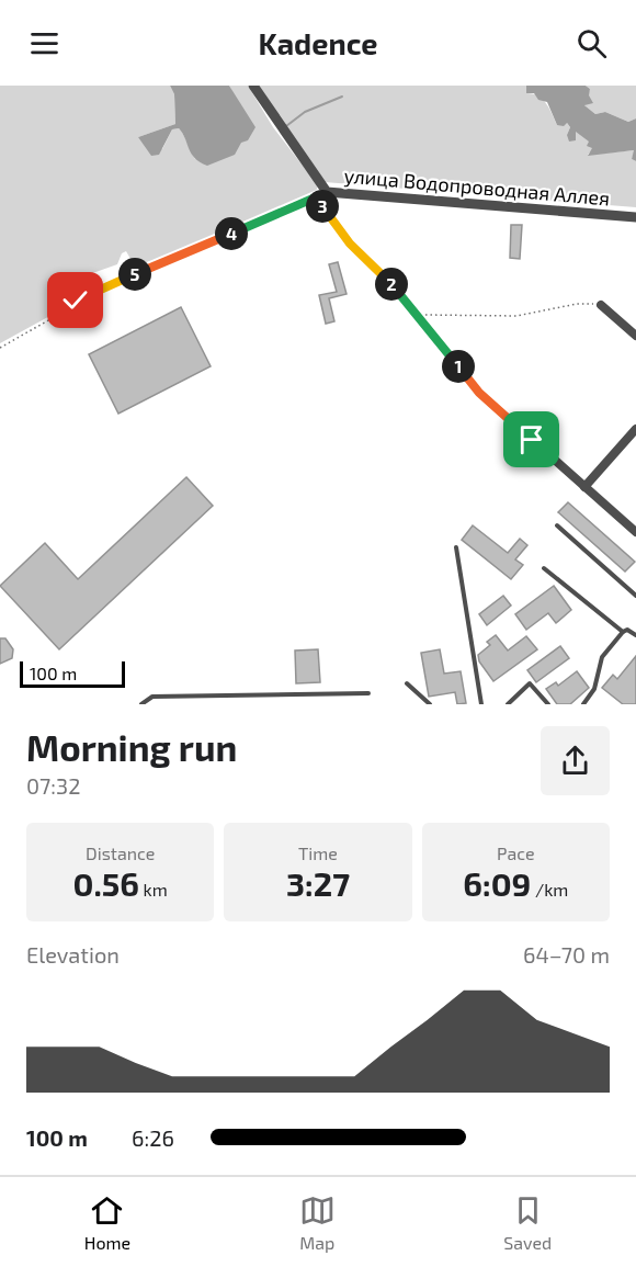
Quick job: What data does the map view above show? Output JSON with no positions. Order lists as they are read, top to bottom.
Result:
{
  "streets": {
    "street": ["улица Водопроводная Аллея"]
  },
  "scale_bar": "100 m",
  "page": {
    "header": "Kadence",
    "pins": [
      "3",
      "4",
      "5",
      "2",
      "1"
    ],
    "scale": "100 m",
    "heading": ["Morning run", "07:32"],
    "stats": [
      ["Distance", "0.56 km"],
      ["Time", "3:27"],
      ["Pace", "6:09 /km"]
    ],
    "chart": ["Elevation", "64–70 m"],
    "list": [
      {
        "name": "100 m",
        "note": "6:26"
      }
    ],
    "tabs": ["Home", "Map", "Saved"]
  }
}
